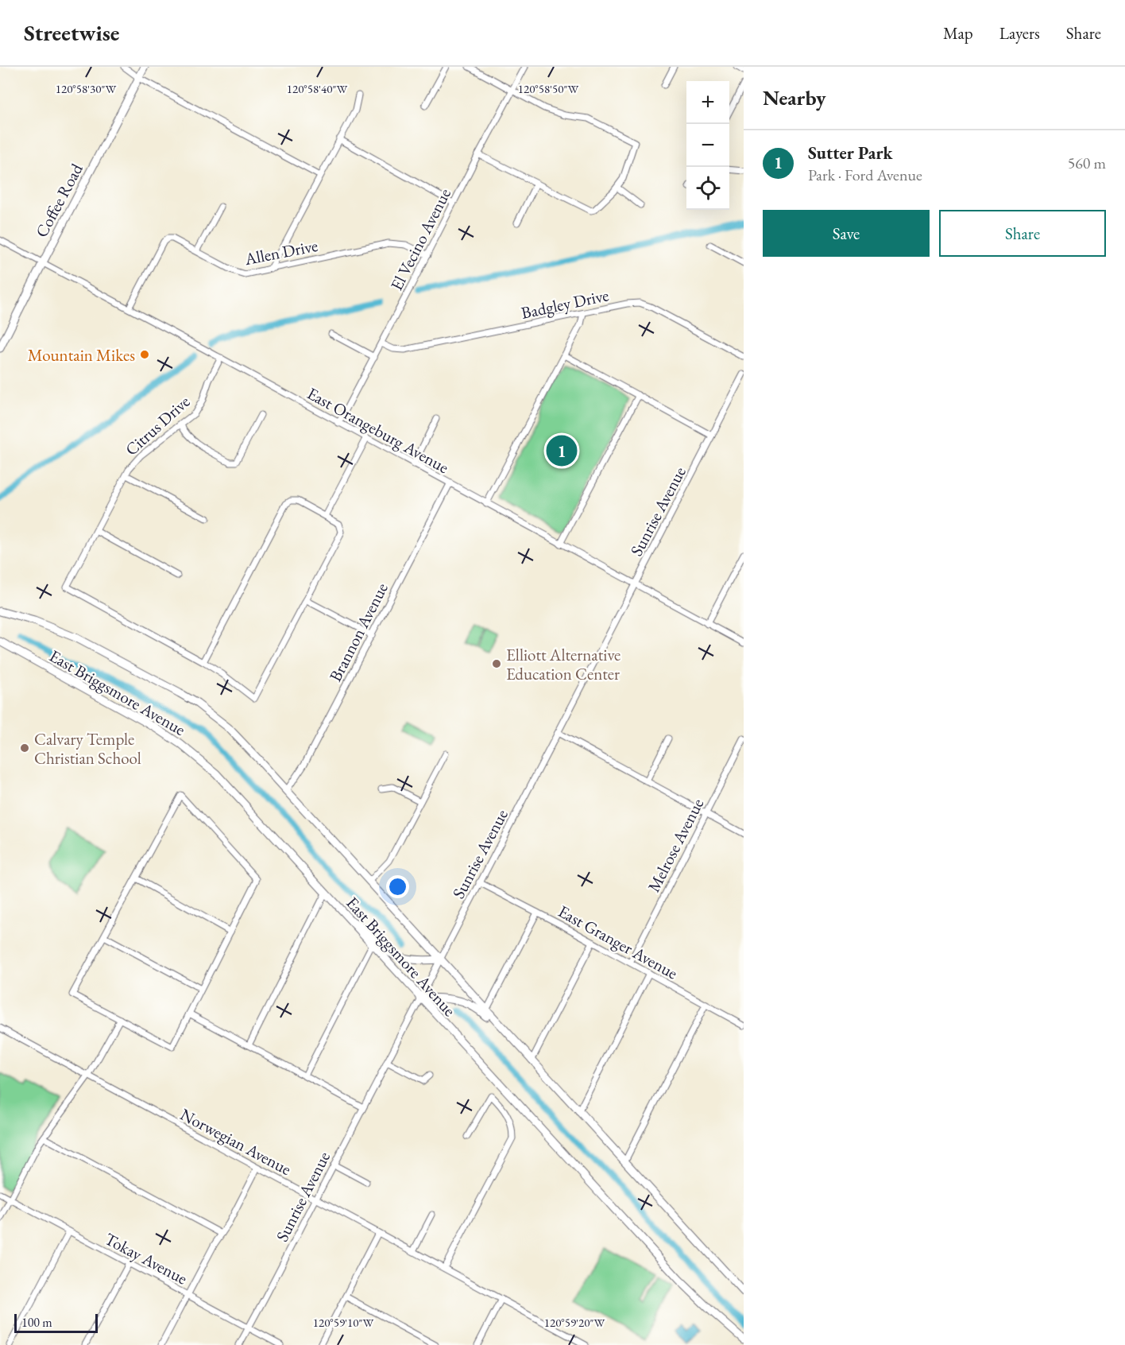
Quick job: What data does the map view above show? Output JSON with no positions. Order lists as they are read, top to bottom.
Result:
{
  "streets": {
    "main road": ["Coffee Road", "East Briggsmore Avenue"],
    "street": [
      "El Vecino Avenue",
      "Allen Drive",
      "Badgley Drive",
      "Citrus Drive",
      "East Orangeburg Avenue",
      "Sunrise Avenue",
      "Brannon Avenue",
      "Melrose Avenue",
      "East Granger Avenue",
      "Norwegian Avenue",
      "Tokay Avenue"
    ]
  },
  "crossings": [
    ["Coffee Road", "East Orangeburg Avenue"],
    ["El Vecino Avenue", "Allen Drive"],
    ["El Vecino Avenue", "Badgley Drive"],
    ["El Vecino Avenue", "East Orangeburg Avenue"],
    ["Allen Drive", "East Orangeburg Avenue"],
    ["Citrus Drive", "East Orangeburg Avenue"],
    ["East Orangeburg Avenue", "Sunrise Avenue"],
    ["East Orangeburg Avenue", "Brannon Avenue"],
    ["Sunrise Avenue", "East Briggsmore Avenue"],
    ["Sunrise Avenue", "East Granger Avenue"],
    ["Sunrise Avenue", "Norwegian Avenue"],
    ["Sunrise Avenue", "Tokay Avenue"],
    ["Brannon Avenue", "East Briggsmore Avenue"],
    ["Melrose Avenue", "East Granger Avenue"]
  ],
  "places": ["Mountain Mikes", "Elliott Alternative Education Center", "Calvary Temple Christian School"],
  "scale_bar": "100 m",
  "page": {
    "header": "Streetwise",
    "nav": ["Map", "Layers", "Share"],
    "heading": "Nearby",
    "map_buttons": ["+", "−"],
    "list": [
      {
        "mark": "1",
        "name": "Sutter Park",
        "note": "Park · Ford Avenue",
        "value": "560 m"
      }
    ],
    "buttons": ["Save", "Share"],
    "pins": "1",
    "scale": "100 m"
  },
  "coordinates": [
    "120°58'30\"W",
    "120°58'40\"W",
    "120°58'50\"W",
    "120°59'10\"W",
    "120°59'20\"W"
  ]
}
